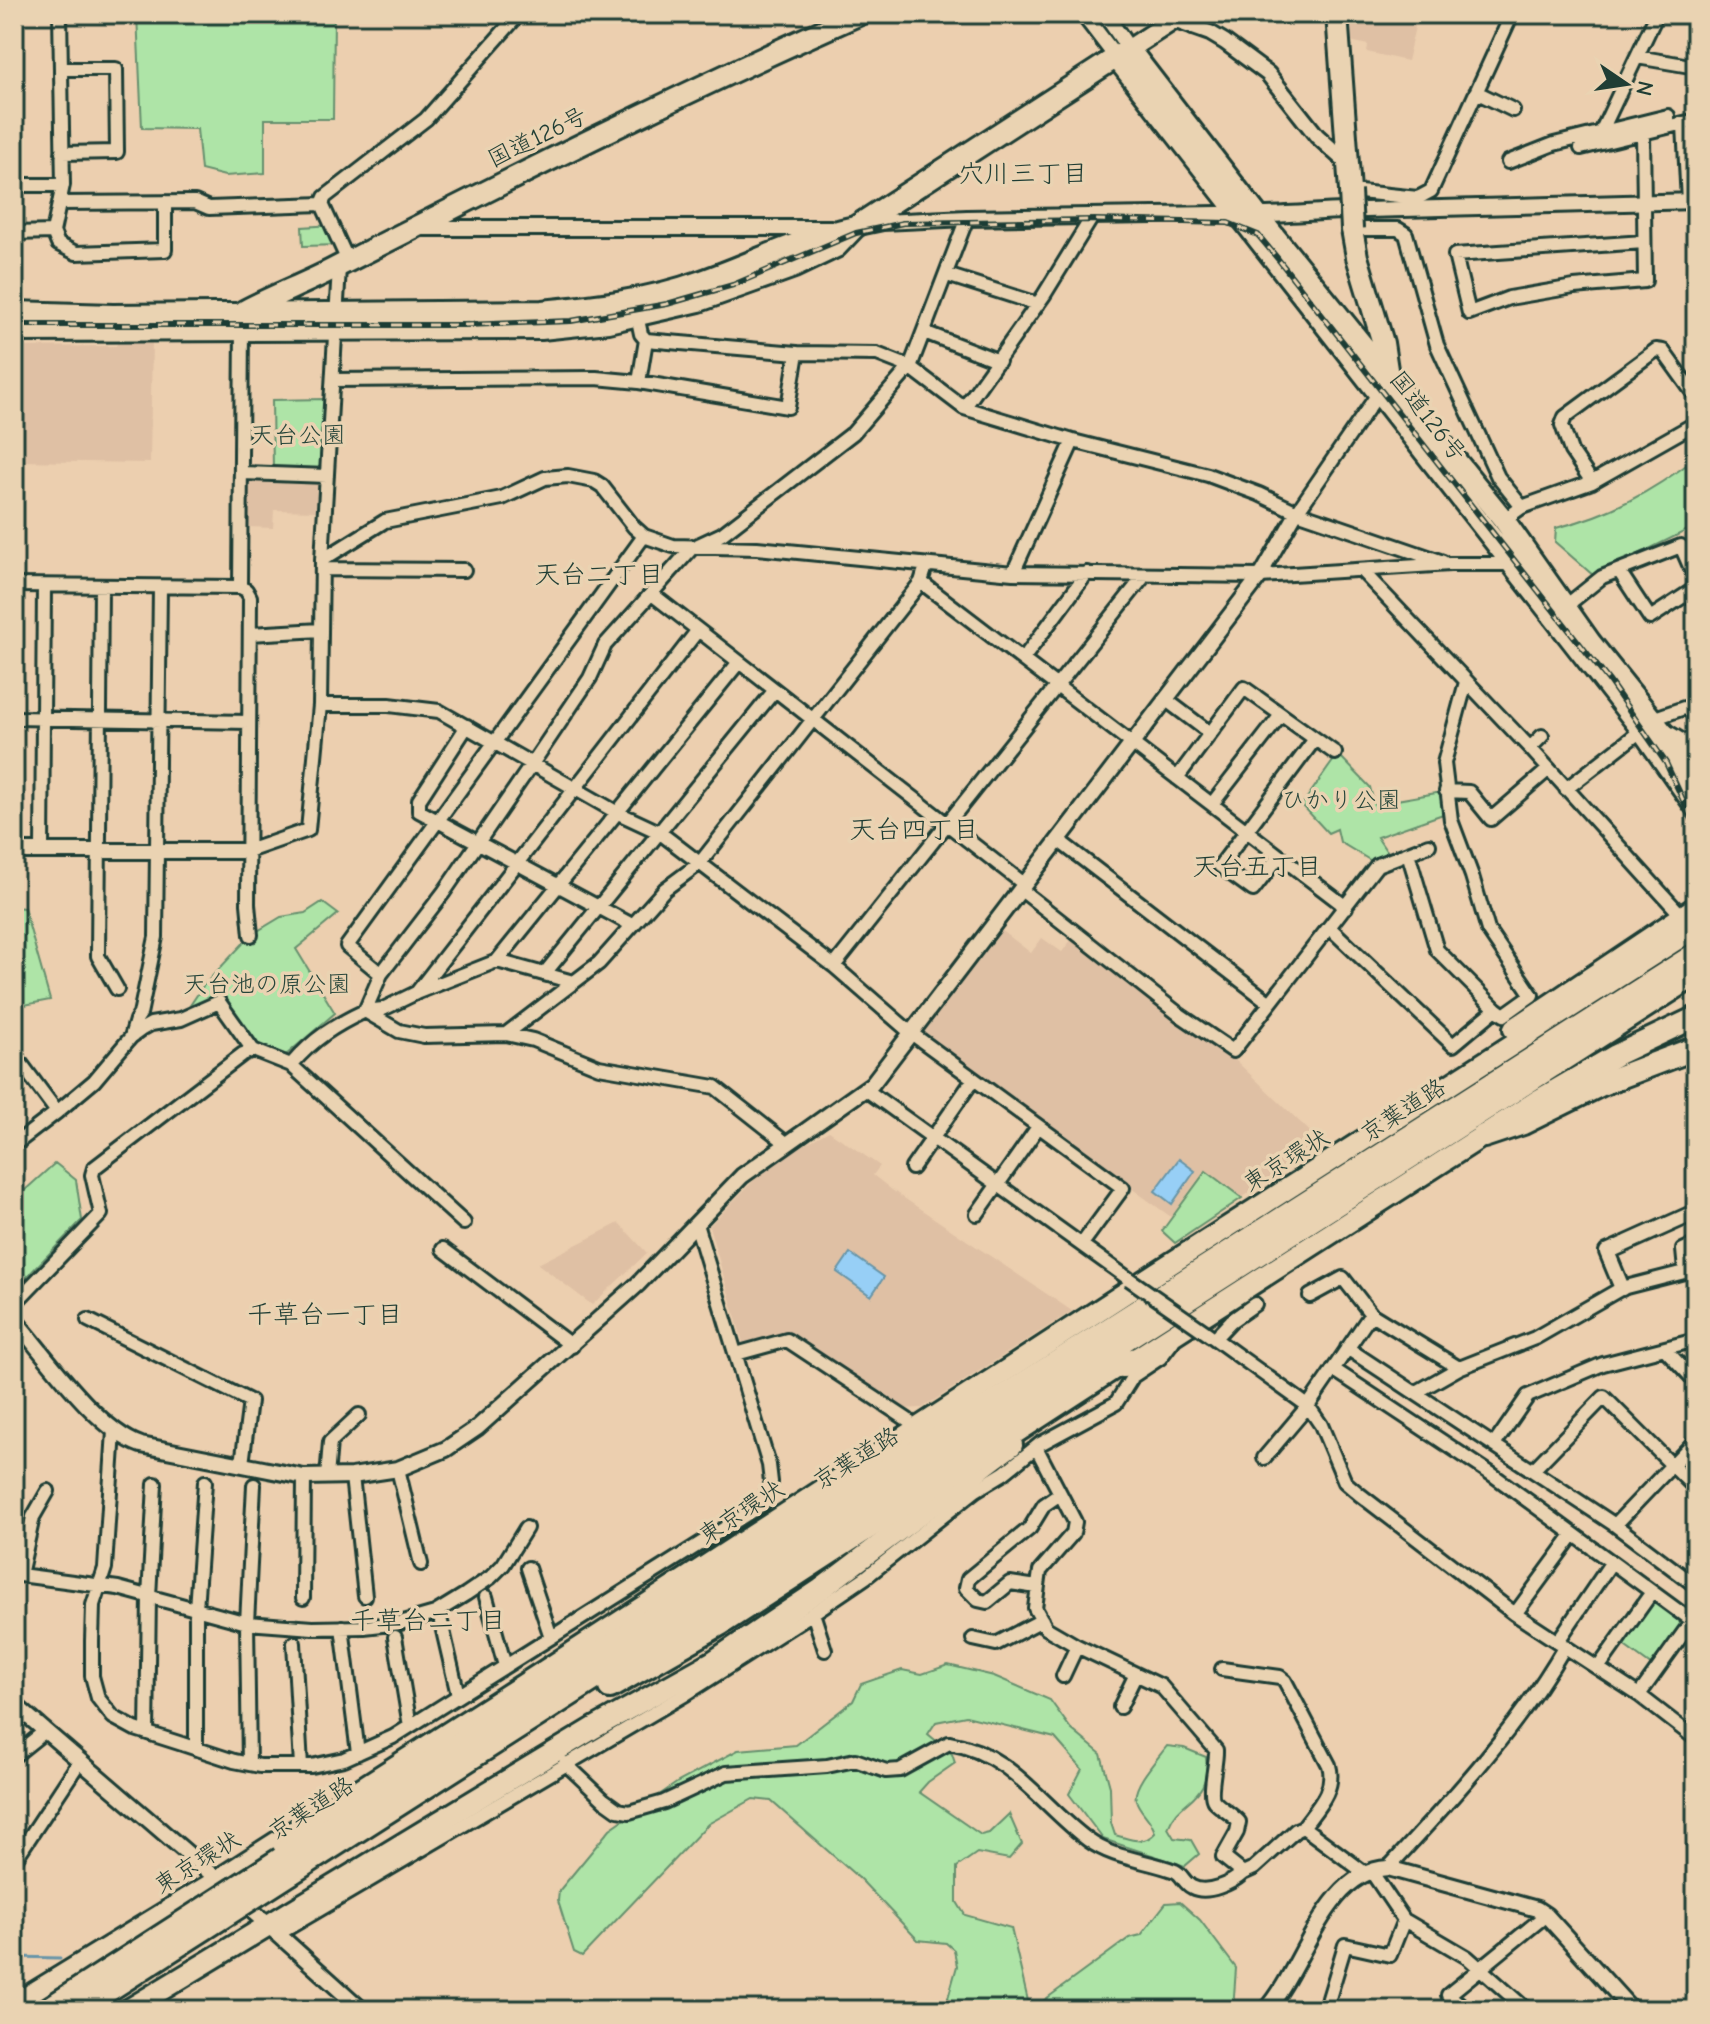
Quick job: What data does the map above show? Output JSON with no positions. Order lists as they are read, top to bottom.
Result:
{
  "streets": {
    "highway": ["国道126号", "京葉道路", "東京環状"]
  },
  "districts": [
    "穴川三丁目",
    "天台二丁目",
    "天台四丁目",
    "天台五丁目",
    "千草台一丁目",
    "千草台二丁目"
  ],
  "parks": ["天台公園", "ひかり公園", "天台池の原公園"],
  "north": "right"
}
